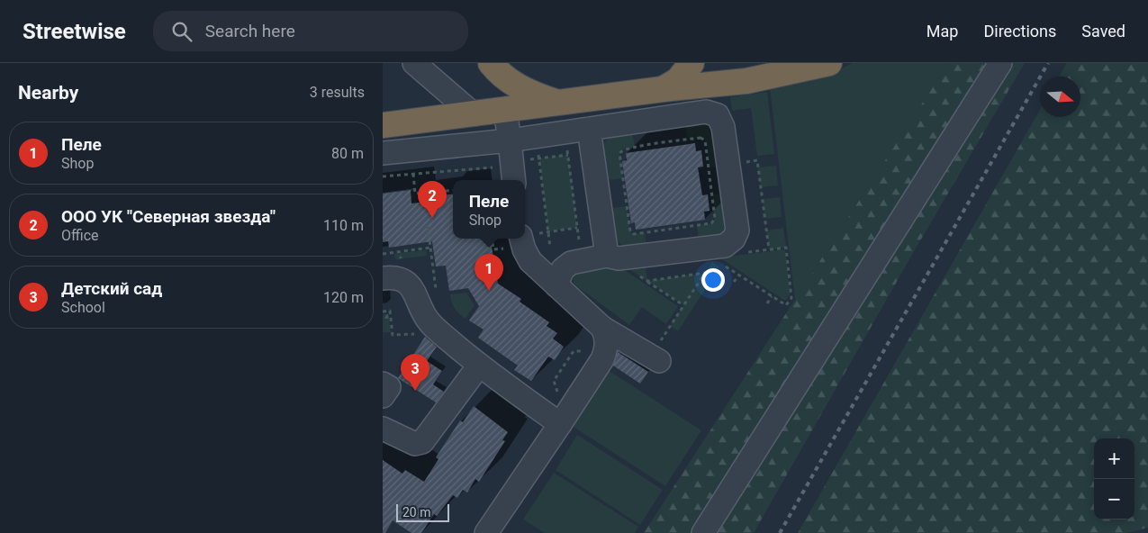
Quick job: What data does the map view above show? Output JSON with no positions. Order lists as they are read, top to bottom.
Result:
{
  "scale_bar": "20 m",
  "north": "right",
  "page": {
    "header": "Streetwise",
    "search": "Search here",
    "nav": ["Map", "Directions", "Saved"],
    "heading": ["Nearby", "3 results"],
    "list": [
      {
        "mark": "1",
        "name": "Пеле",
        "note": "Shop",
        "value": "80 m"
      },
      {
        "mark": "2",
        "name": "ООО УК \"Северная звезда\"",
        "note": "Office",
        "value": "110 m"
      },
      {
        "mark": "3",
        "name": "Детский сад",
        "note": "School",
        "value": "120 m"
      }
    ],
    "popup": ["Пеле", "Shop"],
    "pins": ["2", "1", "3"],
    "map_buttons": ["+", "−"],
    "scale": "20 m"
  }
}
